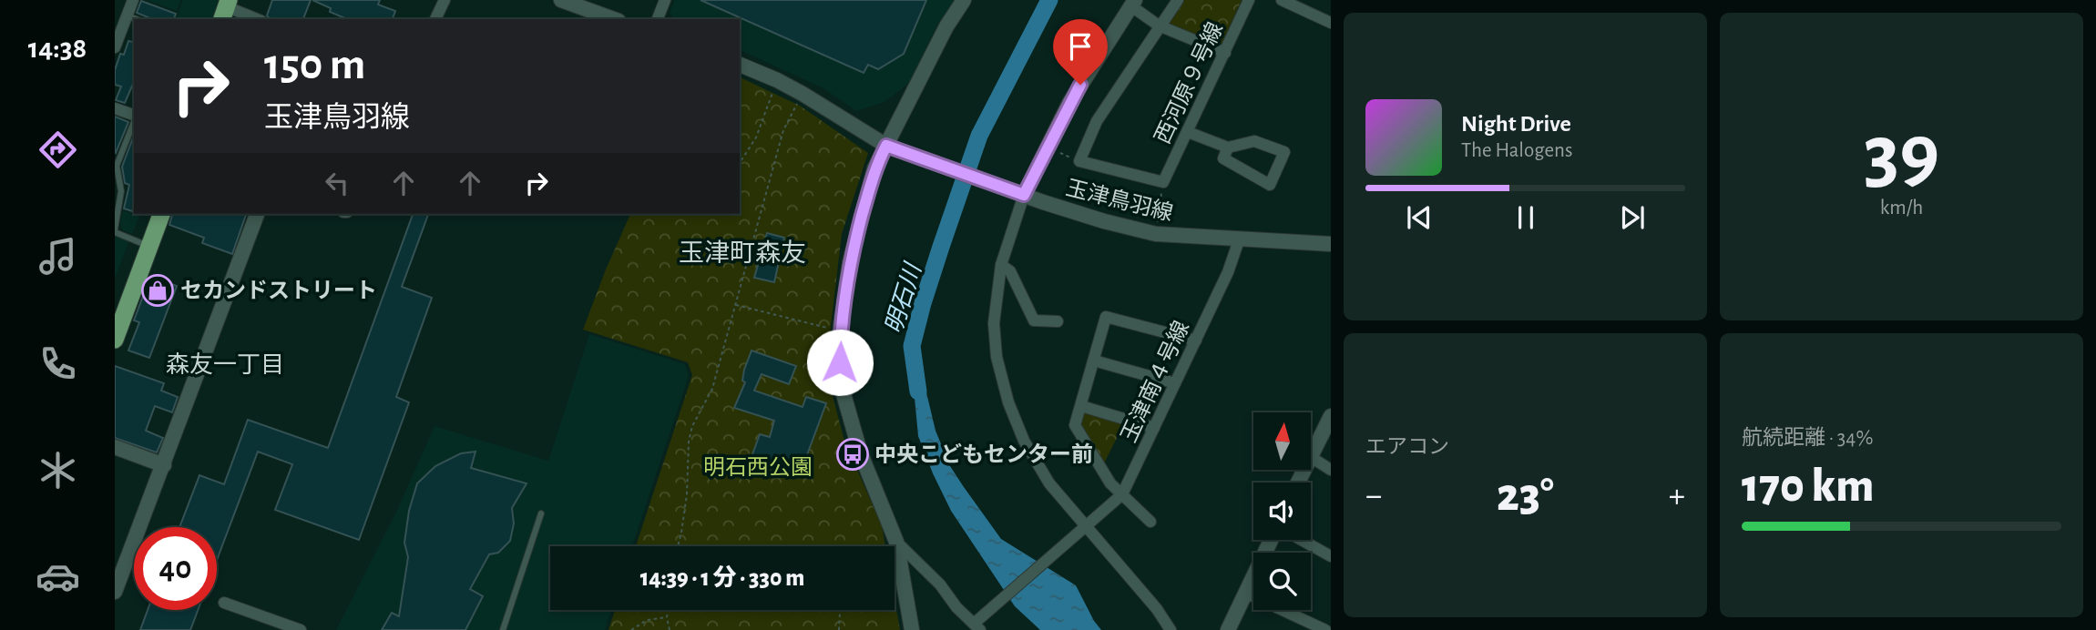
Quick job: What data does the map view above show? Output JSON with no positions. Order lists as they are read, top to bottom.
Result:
{
  "streets": {
    "street": ["西河原９号線", "玉津鳥羽線", "玉津南４号線"]
  },
  "crossings": [
    ["玉津鳥羽線", "玉津南４号線"]
  ],
  "districts": ["玉津町森友", "森友一丁目"],
  "water": ["明石川"],
  "parks": ["明石西公園"],
  "places": {
    "shop": ["セカンドストリート"],
    "bus stop": ["中央こどもセンター前"]
  },
  "north": "top",
  "page": {
    "tabs": "14:38",
    "tile": [
      ["39", "km/h"],
      "エアコン",
      ["航続距離 · 34%", "170 km"]
    ],
    "turn": ["150 m", "玉津鳥羽線"],
    "song": ["Night Drive", "The Halogens"],
    "heat": ["−", "23°", "+"],
    "limit": "40",
    "trip": "14:39 · 1 分 · 330 m"
  }
}
